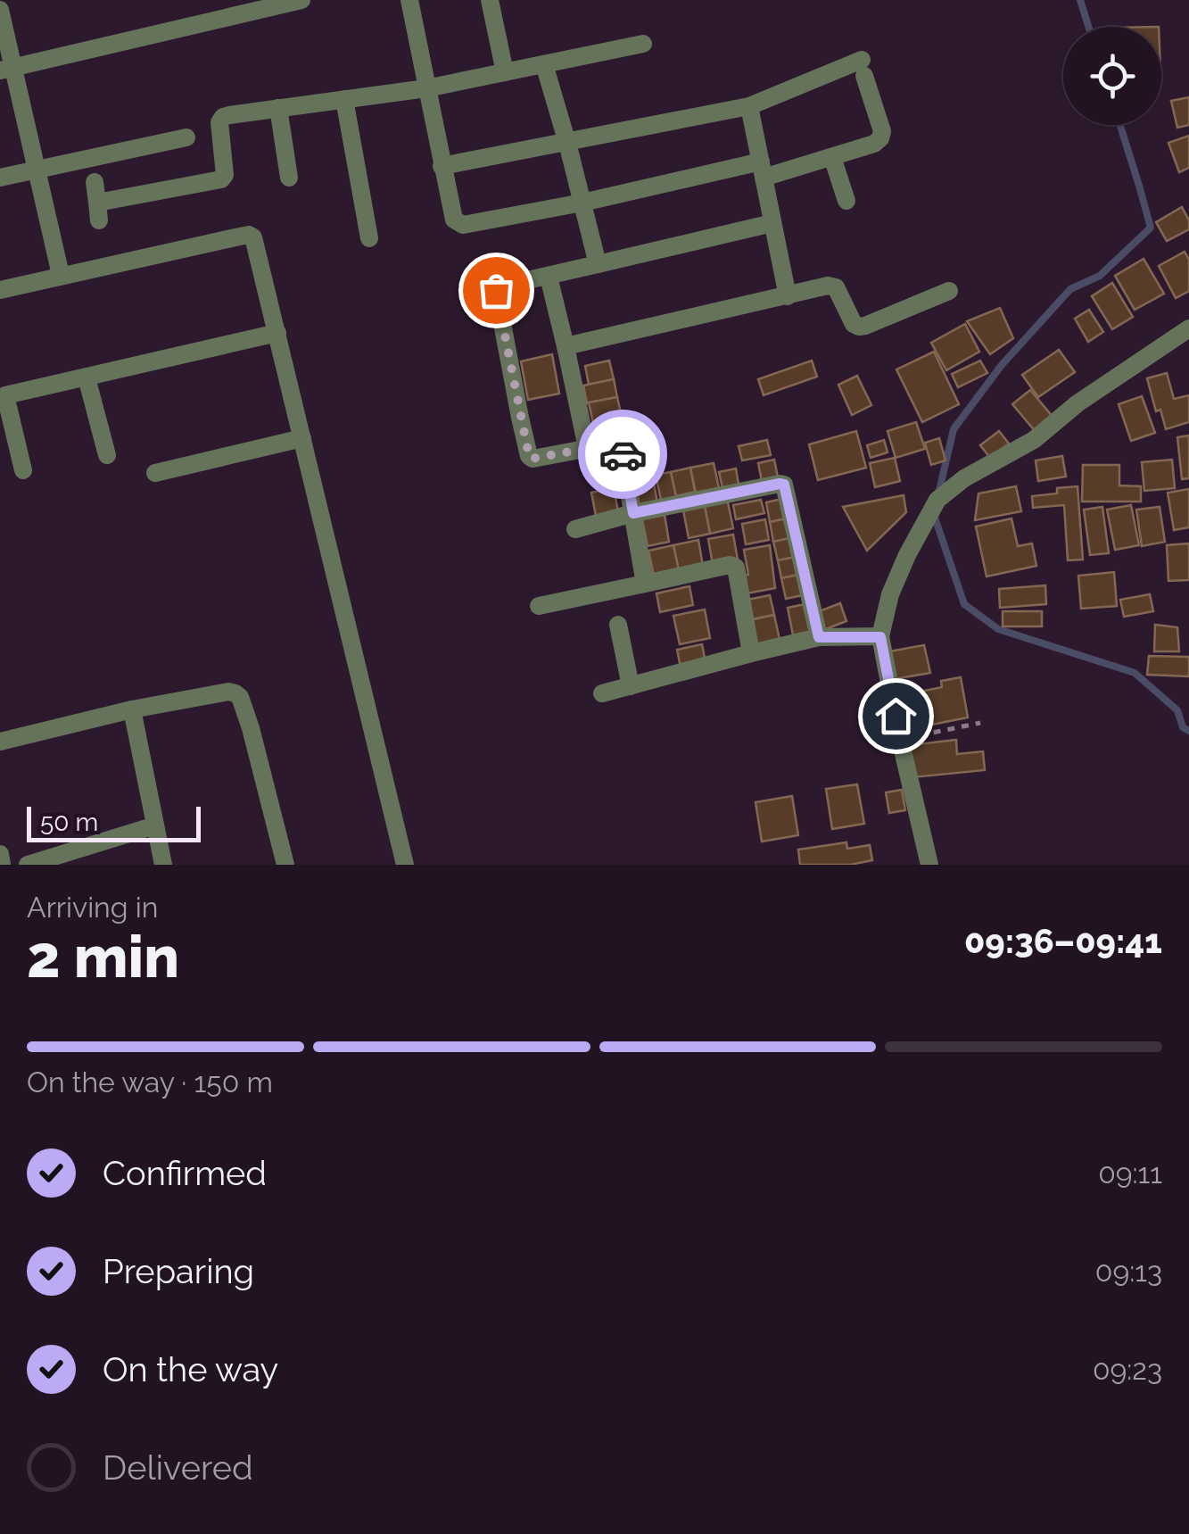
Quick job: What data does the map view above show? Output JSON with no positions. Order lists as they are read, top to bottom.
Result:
{
  "scale_bar": "50 m",
  "page": {
    "scale": "50 m",
    "heading": ["2 min", "Arriving in", "09:36–09:41"],
    "bar": "On the way · 150 m",
    "list": [
      ["Confirmed", "09:11"],
      ["Preparing", "09:13"],
      ["On the way", "09:23"],
      "Delivered"
    ]
  }
}
